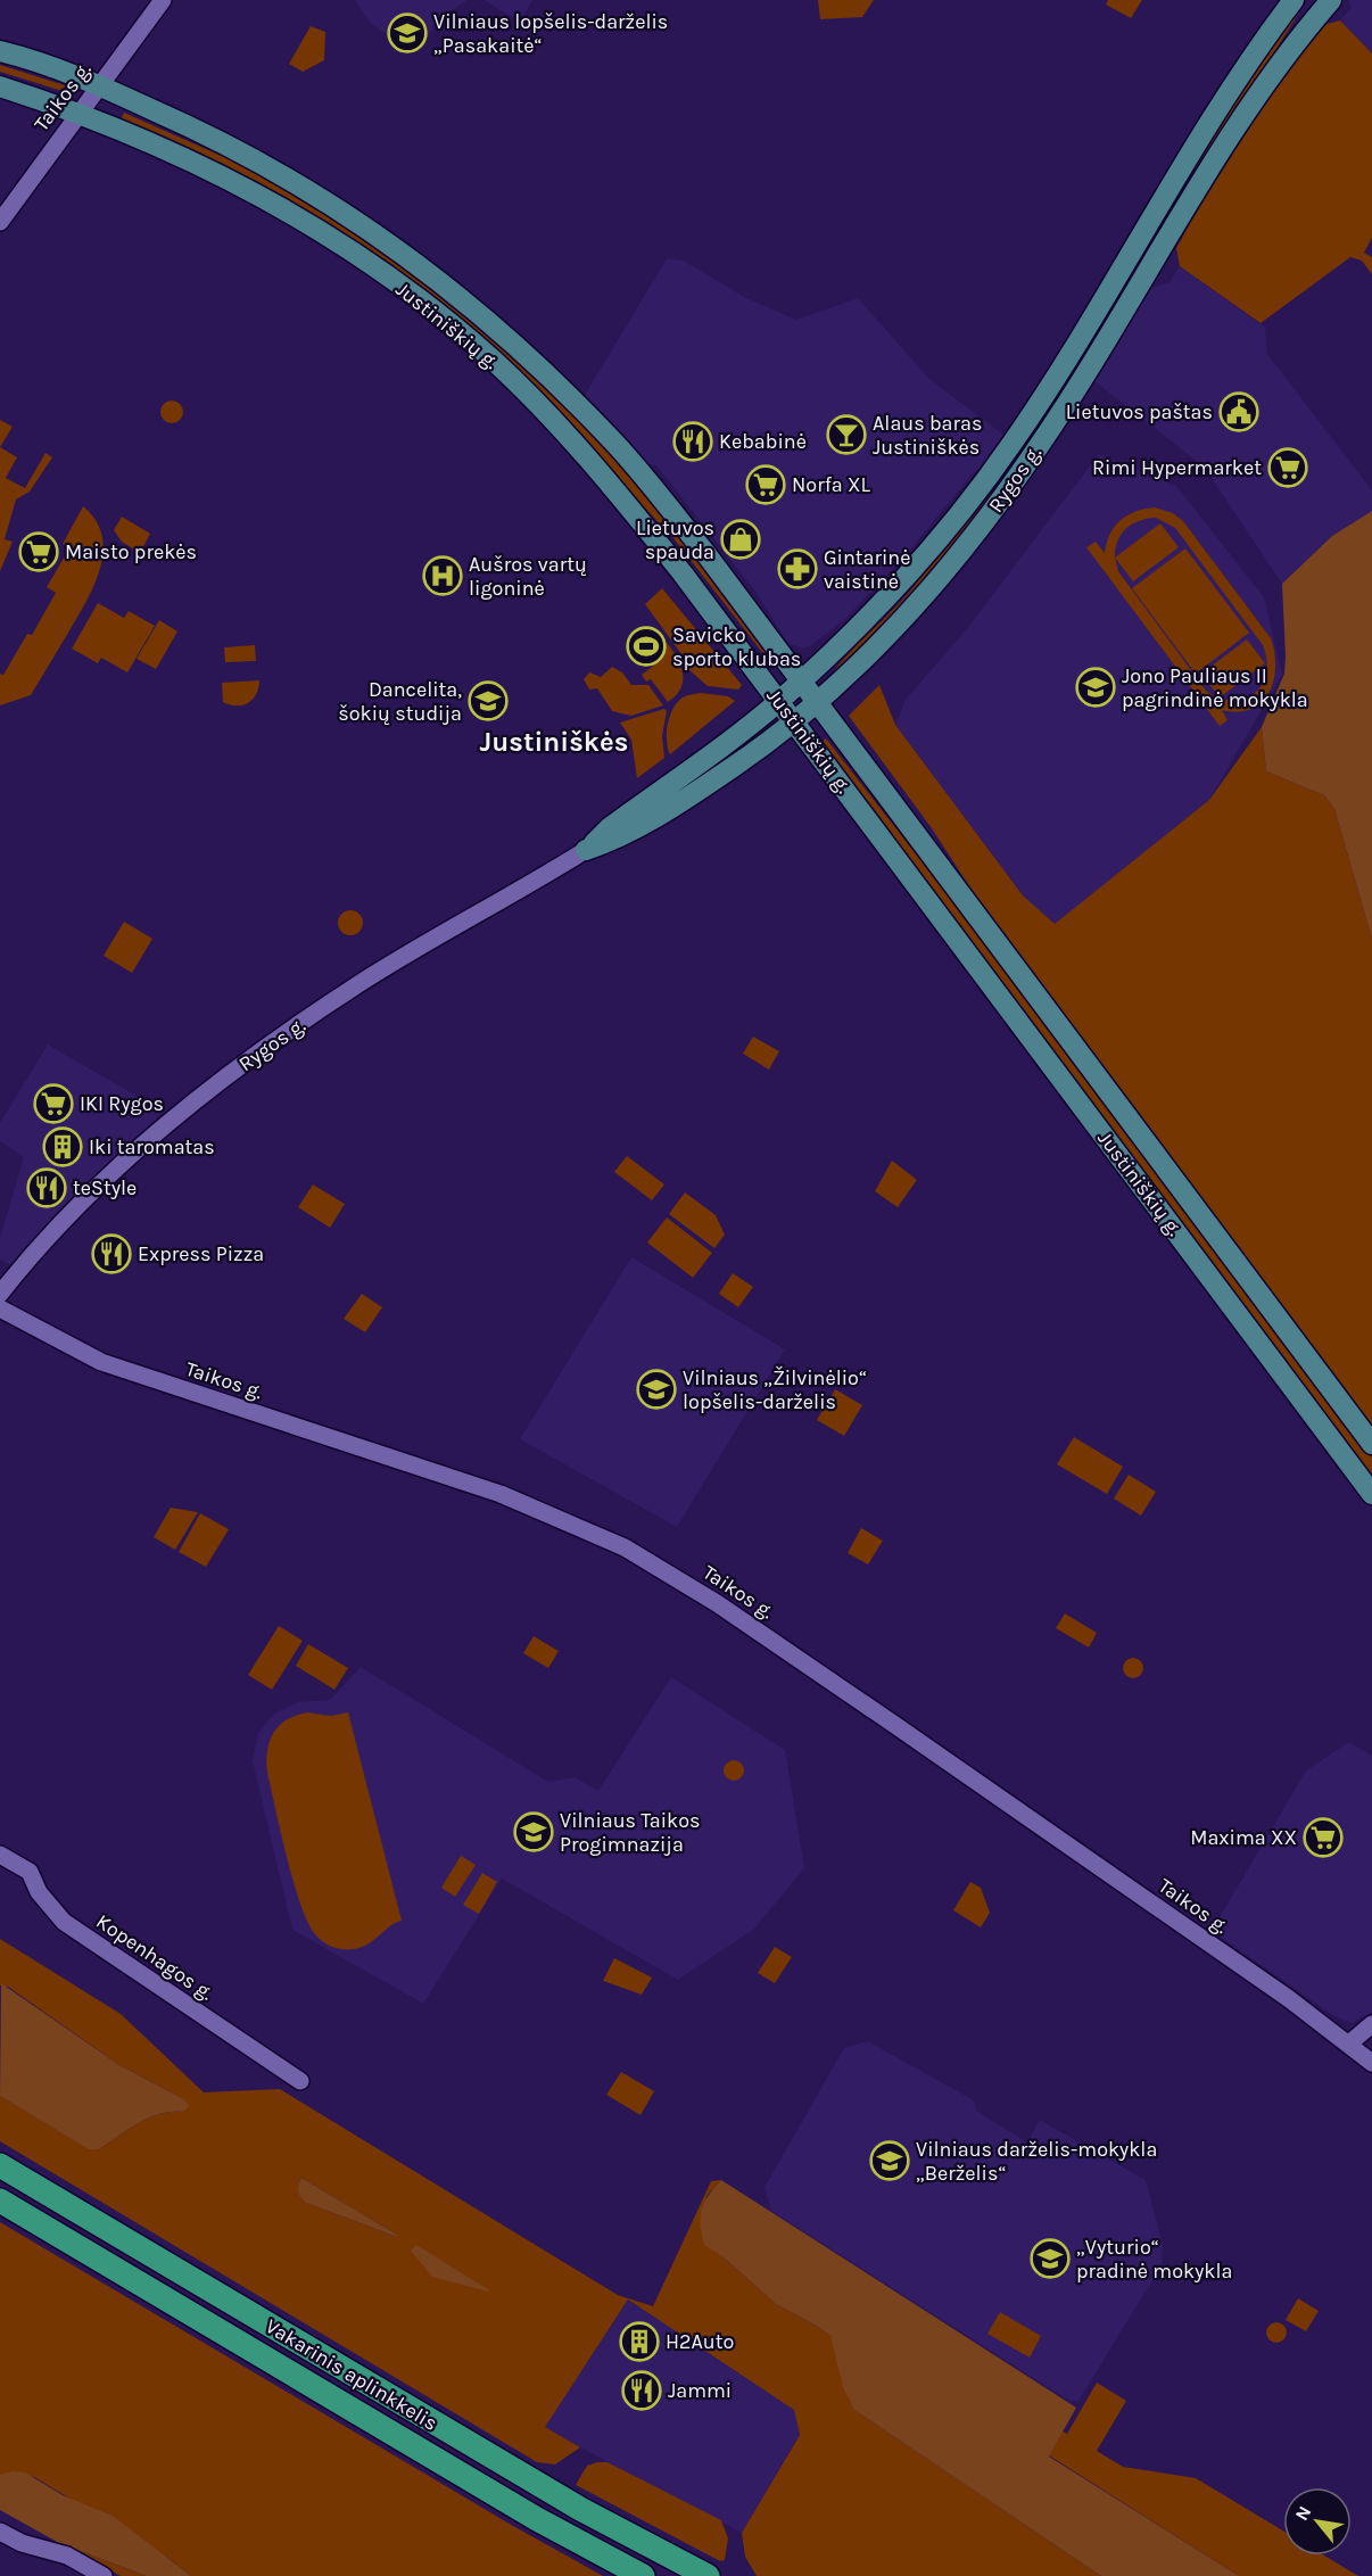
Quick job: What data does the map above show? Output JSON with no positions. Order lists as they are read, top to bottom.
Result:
{
  "streets": {
    "highway": ["Vakarinis aplinkkelis"],
    "main road": ["Justiniškių g.", "Rygos g."],
    "street": ["Taikos g.", "Kopenhagos g."]
  },
  "crossings": [
    ["Taikos g.", "Justiniškių g."],
    ["Justiniškių g.", "Rygos g."]
  ],
  "districts": ["Justiniškės"],
  "places": {
    "school or university": [
      "Vilniaus lopšelis-darželis „Pasakaitė“",
      "Jono Pauliaus II pagrindinė mokykla",
      "Dancelita, šokių studija",
      "Vilniaus „Žilvinėlio“ lopšelis-darželis",
      "Vilniaus Taikos Progimnazija",
      "Vilniaus darželis-mokykla „Berželis“",
      "„Vyturio“ pradinė mokykla"
    ],
    "public building": ["Lietuvos paštas"],
    "bar": ["Alaus baras Justiniškės"],
    "restaurant": [
      "Kebabinė",
      "teStyle",
      "Express Pizza",
      "Jammi"
    ],
    "supermarket": [
      "Rimi Hypermarket",
      "Norfa XL",
      "Maisto prekės",
      "IKI Rygos",
      "Maxima XX"
    ],
    "shop": ["Lietuvos spauda"],
    "pharmacy": ["Gintarinė vaistinė"],
    "hospital": ["Aušros vartų ligoninė"],
    "sports": ["Savicko sporto klubas"],
    "building": ["Iki taromatas", "H2Auto"]
  },
  "north": "top left"
}
